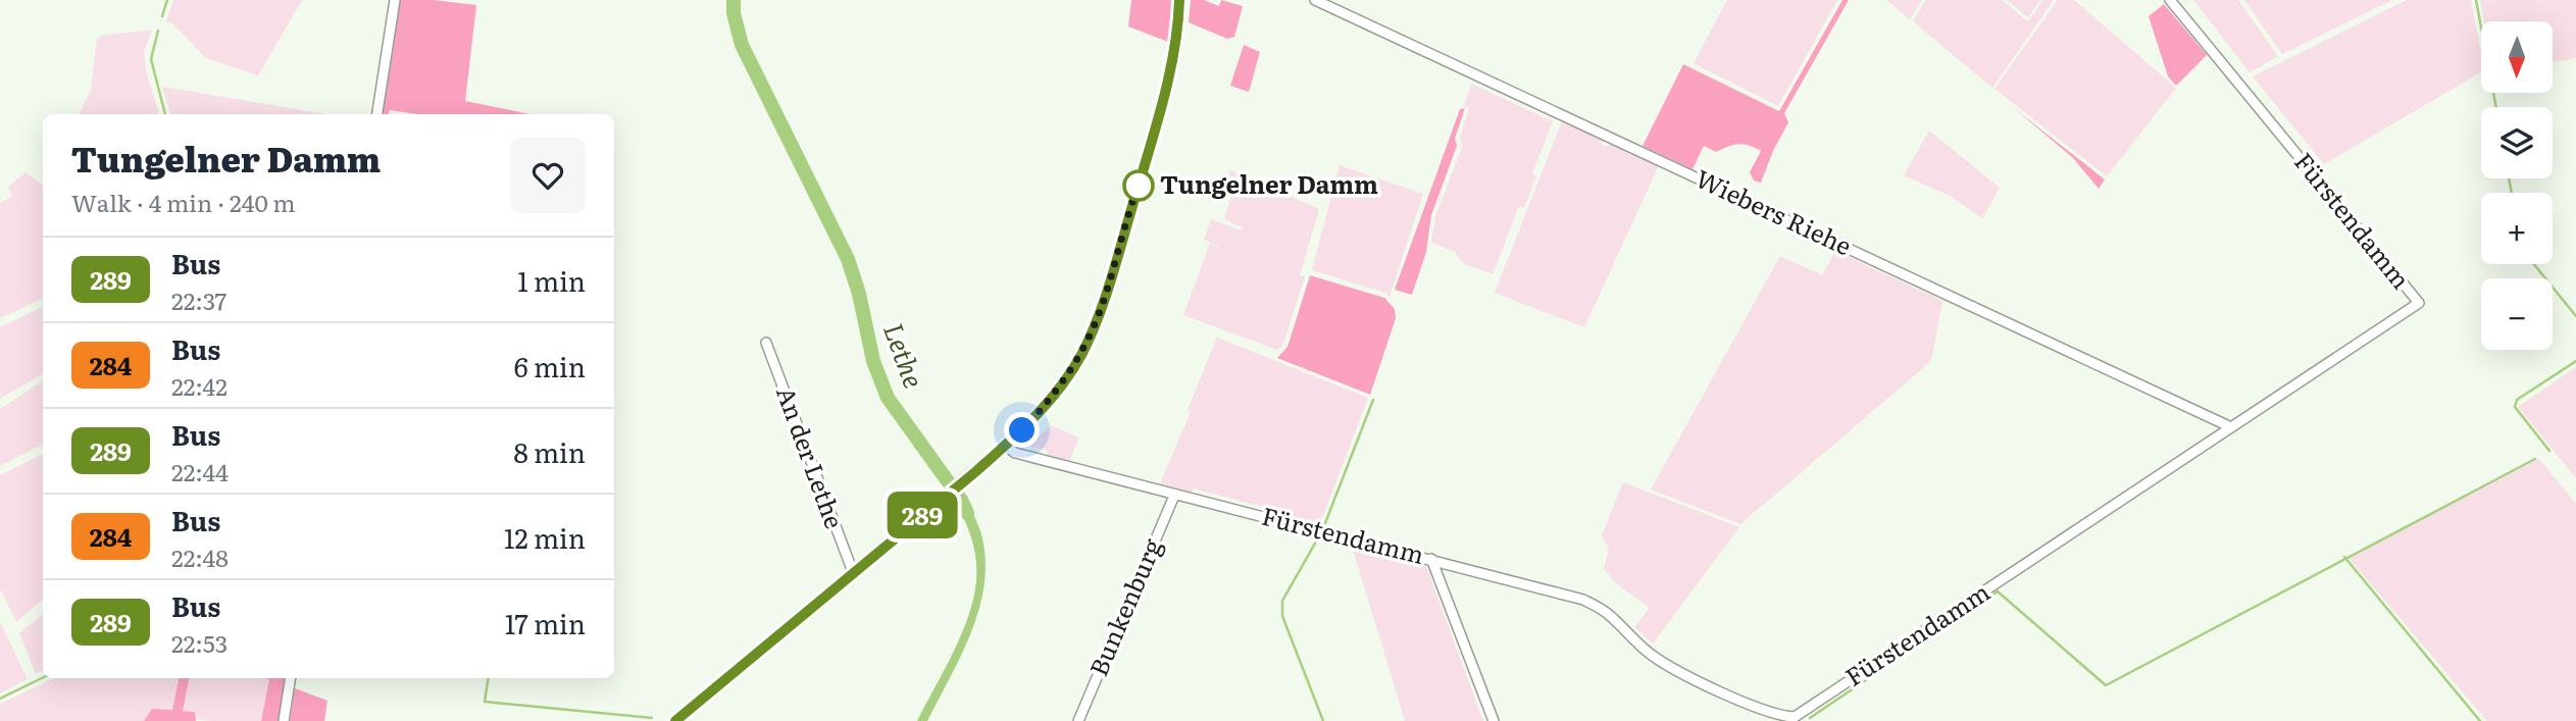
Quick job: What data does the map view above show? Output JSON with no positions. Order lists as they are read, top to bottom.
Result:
{
  "streets": {
    "street": [
      "Wiebers Riehe",
      "Fürstendamm",
      "An der Lethe",
      "Bunkenburg"
    ]
  },
  "crossings": [
    ["Wiebers Riehe", "Fürstendamm"],
    ["Fürstendamm", "Bunkenburg"]
  ],
  "water": ["Lethe"],
  "places": ["Tungelner Damm"],
  "lines": ["bus line 289"],
  "north": "bottom",
  "page": {
    "on_map": "289",
    "map_buttons": ["+", "−"],
    "heading": ["Tungelner Damm", "Walk · 4 min · 240 m"],
    "list": [
      {
        "mark": "289",
        "name": "Bus",
        "note": "22:37",
        "value": "1 min"
      },
      {
        "mark": "284",
        "name": "Bus",
        "note": "22:42",
        "value": "6 min"
      },
      {
        "mark": "289",
        "name": "Bus",
        "note": "22:44",
        "value": "8 min"
      },
      {
        "mark": "284",
        "name": "Bus",
        "note": "22:48",
        "value": "12 min"
      },
      {
        "mark": "289",
        "name": "Bus",
        "note": "22:53",
        "value": "17 min"
      }
    ]
  }
}
